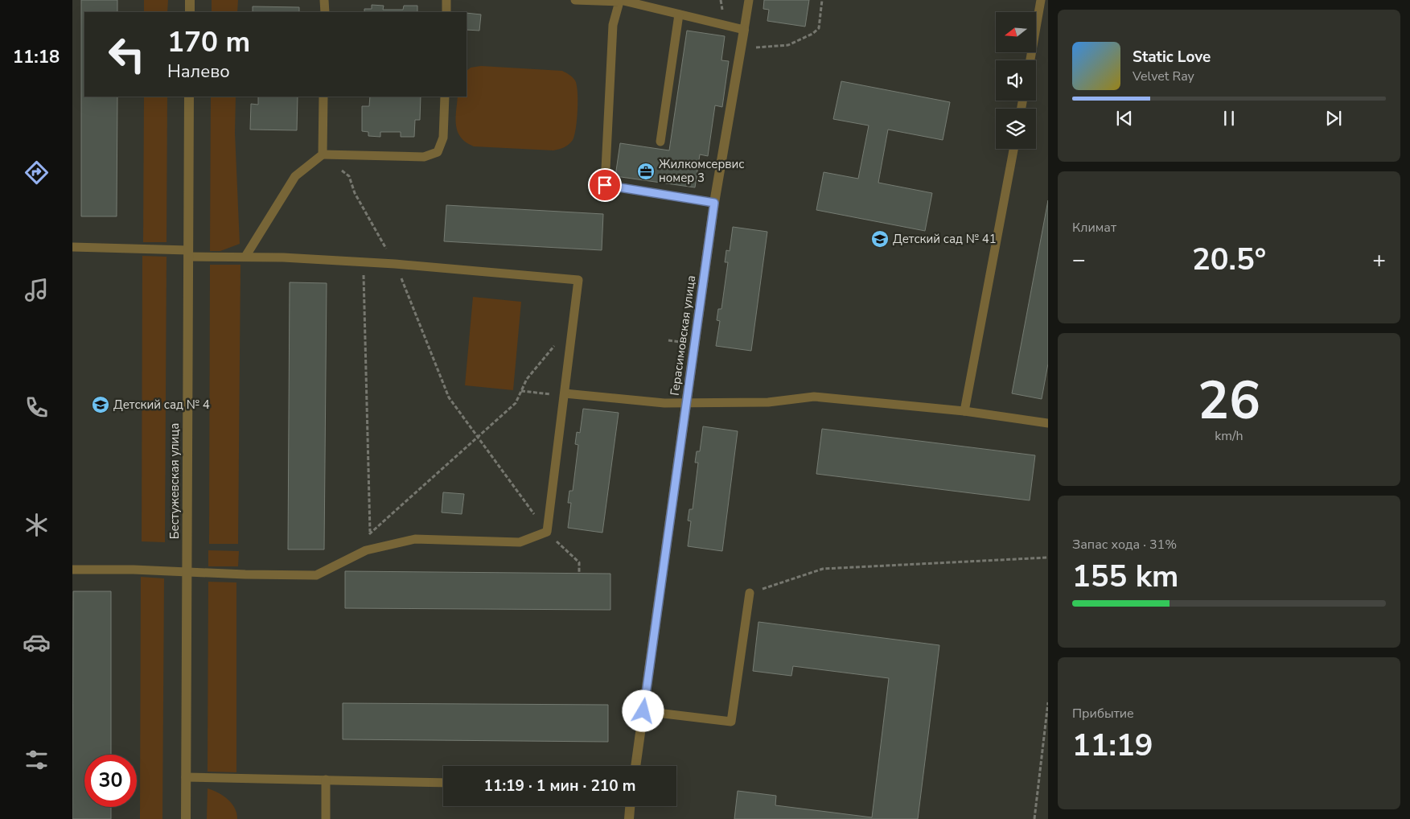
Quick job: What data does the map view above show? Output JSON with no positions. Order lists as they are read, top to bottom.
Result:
{
  "streets": {
    "street": ["Герасимовская улица", "Бестужевская улица"]
  },
  "places": {
    "office": ["Жилкомсервис номер 3"],
    "school or university": ["Детский сад № 41", "Детский сад № 4"]
  },
  "north": "left",
  "page": {
    "tabs": "11:18",
    "turn": ["170 m", "Налево"],
    "song": ["Static Love", "Velvet Ray"],
    "tile": [
      "Климат",
      ["26", "km/h"],
      ["Запас хода · 31%", "155 km"],
      ["Прибытие", "11:19"]
    ],
    "heat": ["−", "20.5°", "+"],
    "limit": "30",
    "trip": "11:19 · 1 мин · 210 m"
  }
}
